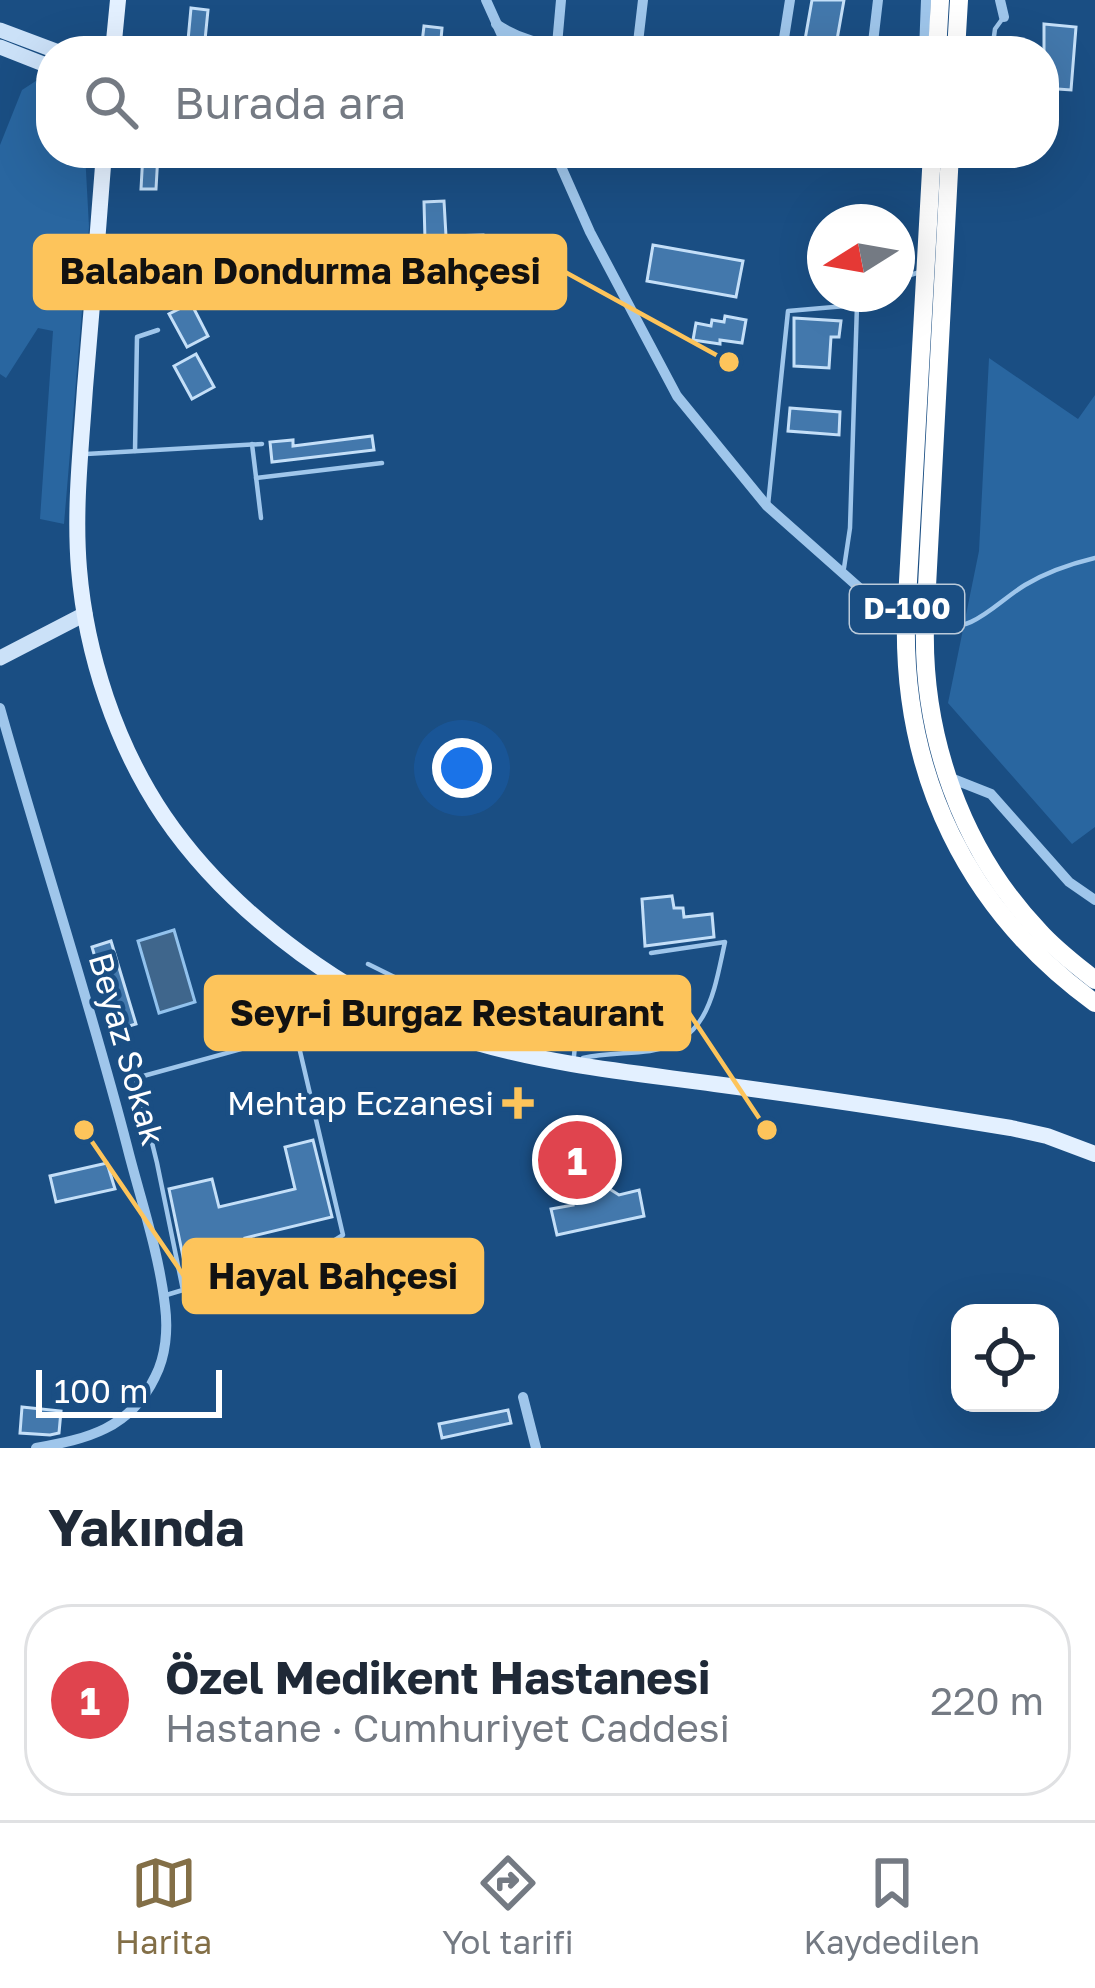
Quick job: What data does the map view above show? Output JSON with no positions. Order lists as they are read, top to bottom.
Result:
{
  "streets": {
    "highway": ["D-100"],
    "street": ["Beyaz Sokak"]
  },
  "places": {
    "other": ["Balaban Dondurma Bahçesi", "Hayal Bahçesi", "Seyr-i Burgaz Restaurant"],
    "health": ["Mehtap Eczanesi"]
  },
  "scale_bar": "100 m",
  "north": "left",
  "page": {
    "search": "Burada ara",
    "pins": "1",
    "scale": "100 m",
    "heading": "Yakında",
    "list": [
      {
        "mark": "1",
        "name": "Özel Medikent Hastanesi",
        "note": "Hastane · Cumhuriyet Caddesi",
        "value": "220 m"
      }
    ],
    "nav": ["Harita", "Yol tarifi", "Kaydedilen"]
  }
}
